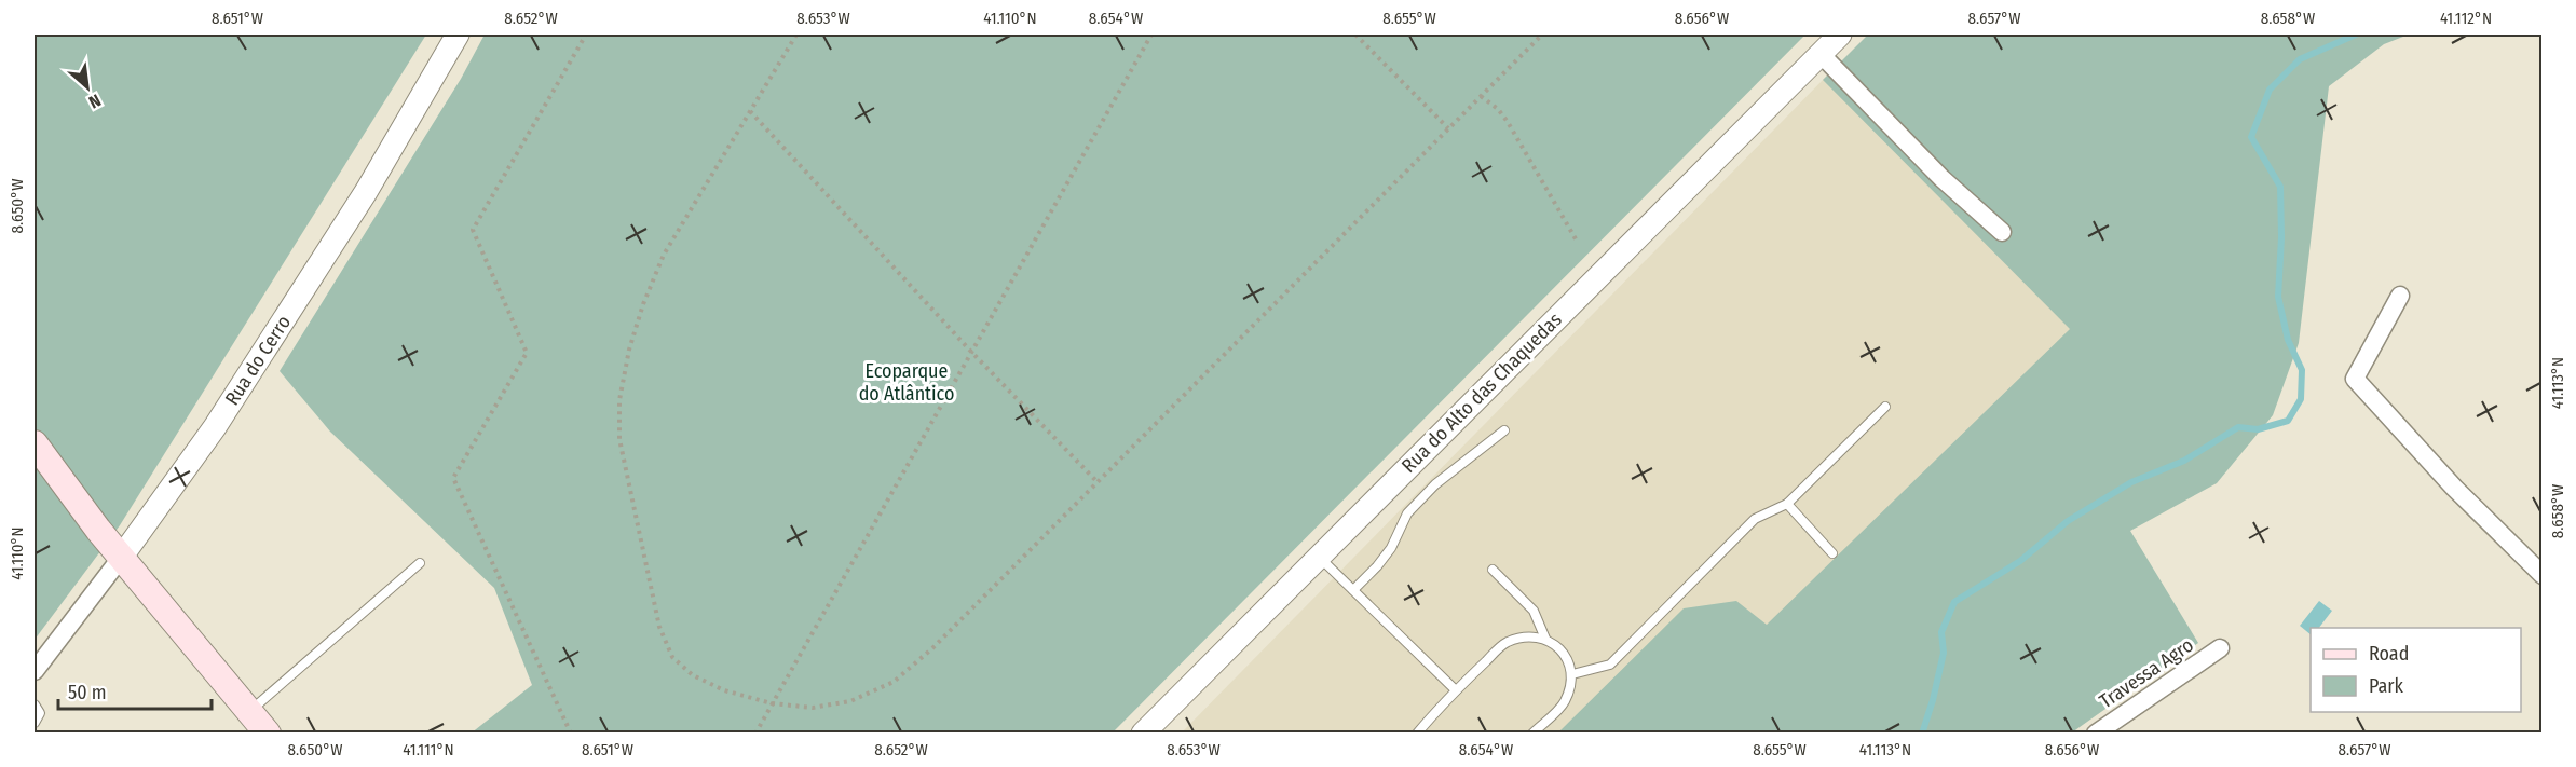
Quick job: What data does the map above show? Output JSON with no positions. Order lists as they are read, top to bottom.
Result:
{
  "streets": {
    "street": ["Rua do Cerro", "Rua do Alto das Chaquedas", "Travessa Agro"]
  },
  "parks": ["Ecoparque do Atlântico"],
  "legend": ["Road", "Park"],
  "scale_bar": "50 m",
  "north": "bottom right",
  "coordinates": [
    "8.651°W",
    "8.652°W",
    "8.653°W",
    "41.110°N",
    "8.654°W",
    "8.655°W",
    "8.656°W",
    "8.657°W",
    "8.658°W",
    "41.112°N",
    "8.650°W",
    "41.113°N",
    "41.111°N"
  ]
}
